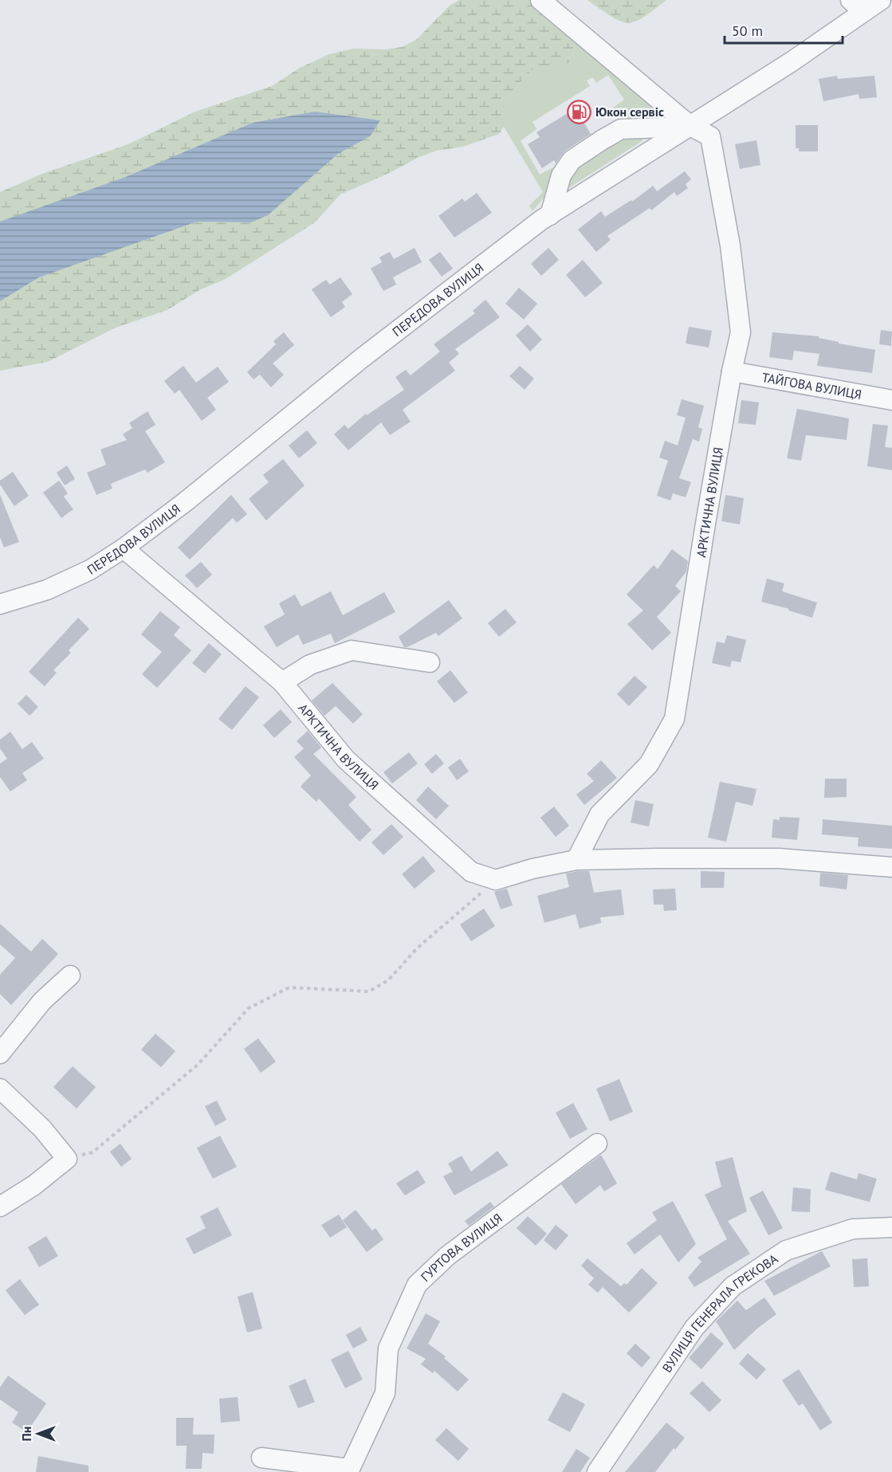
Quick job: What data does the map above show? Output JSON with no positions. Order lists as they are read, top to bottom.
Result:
{
  "streets": {
    "street": [
      "ПЕРЕДОВА ВУЛИЦЯ",
      "ТАЙГОВА ВУЛИЦЯ",
      "АРКТИЧНА ВУЛИЦЯ",
      "ГУРТОВА ВУЛИЦЯ",
      "ВУЛИЦЯ ГЕНЕРАЛА ГРЕКОВА"
    ]
  },
  "crossings": [
    ["ПЕРЕДОВА ВУЛИЦЯ", "АРКТИЧНА ВУЛИЦЯ"],
    ["ТАЙГОВА ВУЛИЦЯ", "АРКТИЧНА ВУЛИЦЯ"]
  ],
  "places": {
    "fuel station": ["Юкон сервіс"]
  },
  "scale_bar": "50 m",
  "north": "left"
}
